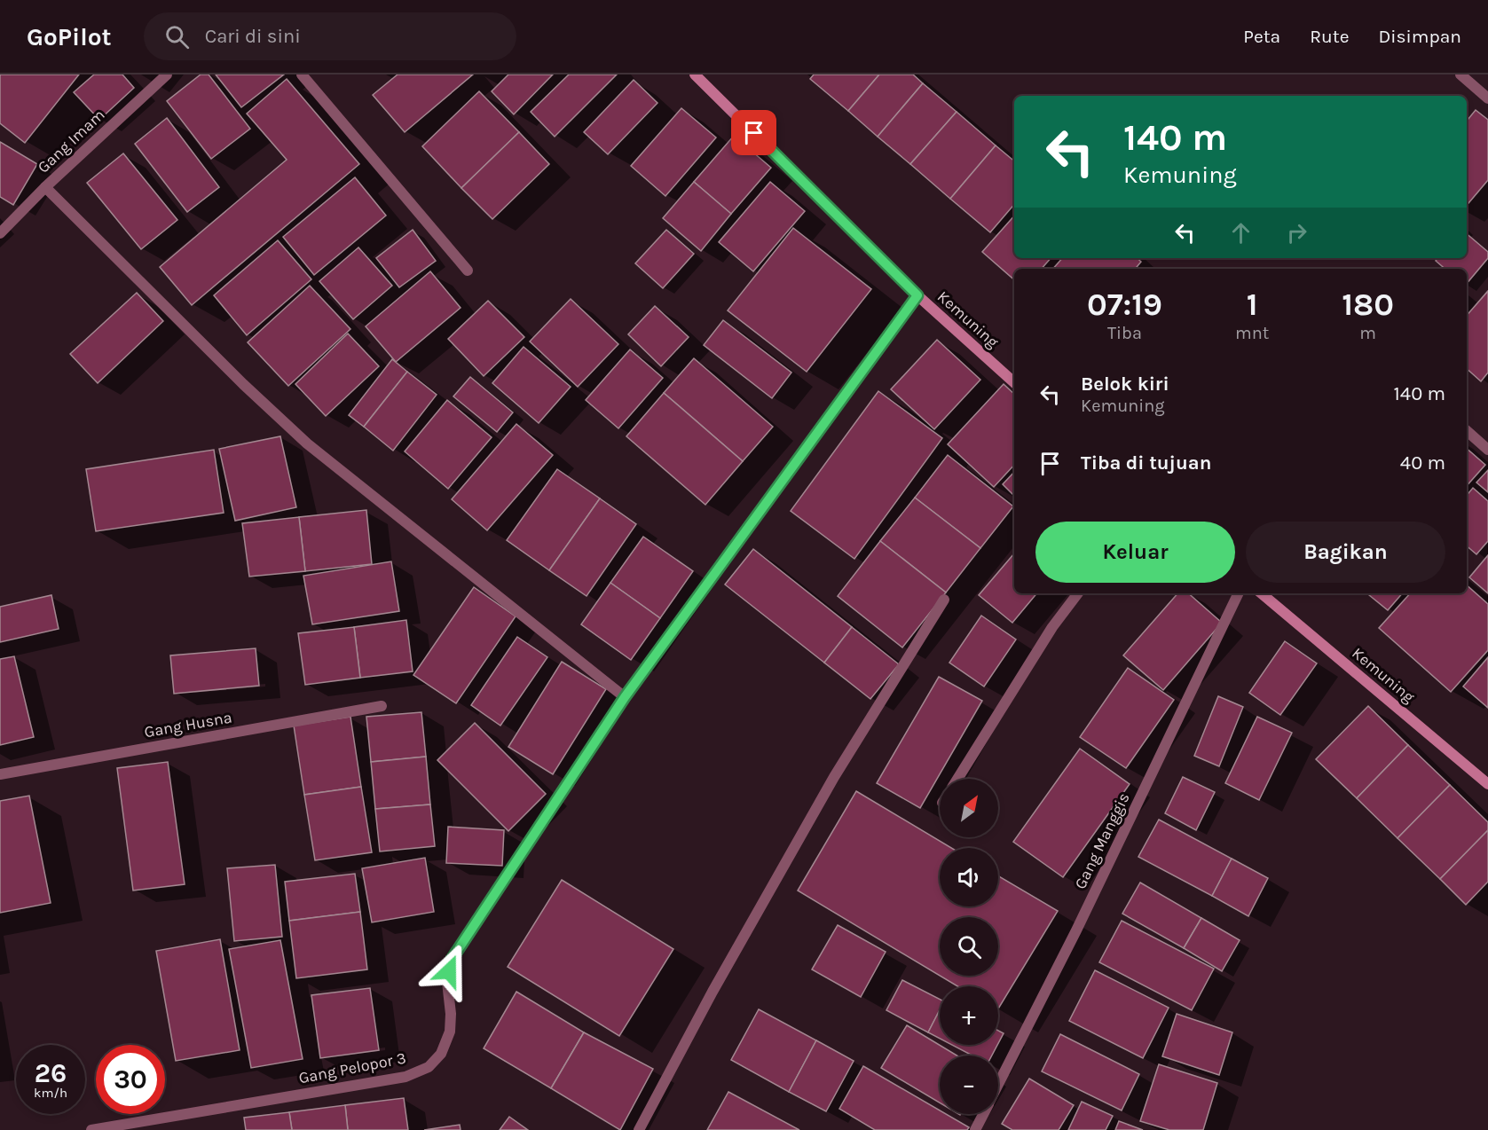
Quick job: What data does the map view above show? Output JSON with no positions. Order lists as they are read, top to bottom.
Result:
{
  "streets": {
    "street": [
      "Gang Imam",
      "Kemuning",
      "Gang Husna",
      "Gang Manggis",
      "Gang Pelopor 3"
    ]
  },
  "crossings": [
    ["Kemuning", "Gang Pelopor 3"]
  ],
  "north": "top right",
  "page": {
    "header": "GoPilot",
    "search": "Cari di sini",
    "nav": ["Peta", "Rute", "Disimpan"],
    "turn": ["140 m", "Kemuning"],
    "eta": [
      "07:19",
      "Tiba",
      "1",
      "mnt",
      "180",
      "m"
    ],
    "list": [
      {
        "name": "Belok kiri",
        "note": "Kemuning",
        "value": "140 m"
      },
      {
        "name": "Tiba di tujuan",
        "value": "40 m"
      }
    ],
    "buttons": ["Keluar", "Bagikan"],
    "map_buttons": ["+", "−"],
    "speed": "26 km/h",
    "limit": "30"
  }
}
